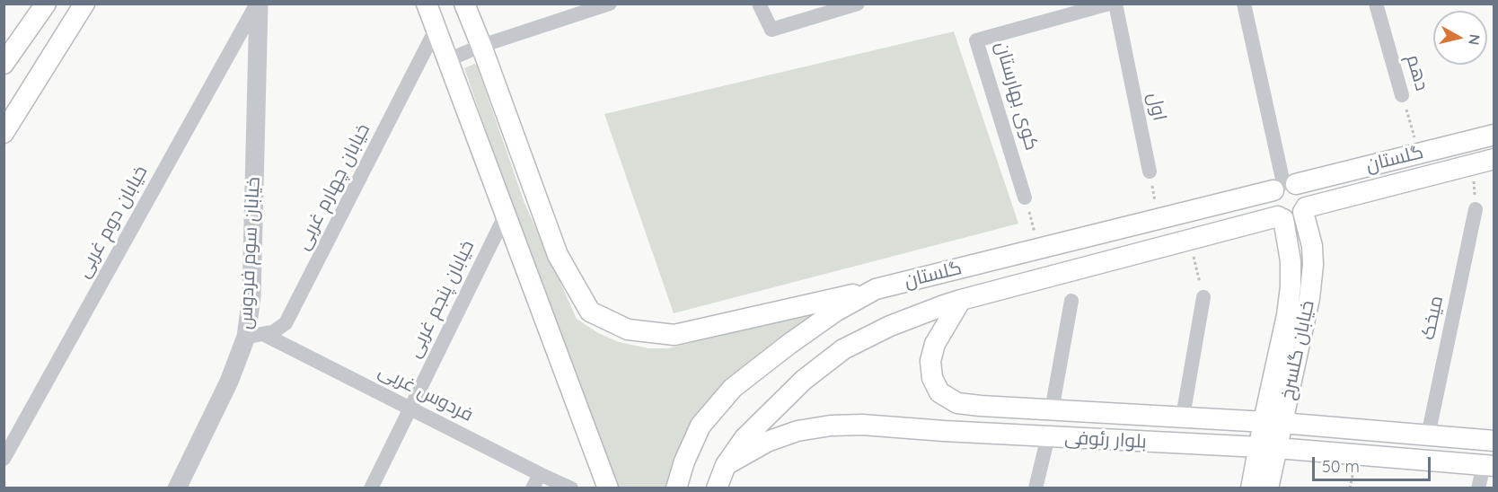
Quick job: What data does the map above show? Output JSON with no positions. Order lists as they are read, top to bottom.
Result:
{
  "streets": {
    "main road": ["گلستان", "خیابان گلسرخ", "بلوار رئوفی"],
    "street": [
      "دهم",
      "کوی بهارستان",
      "اول",
      "خیابان چهارم غربی",
      "خیابان دوم غربی",
      "خیابان سوم فردوس",
      "خیابان پنجم غربی",
      "میخک",
      "فردوس غربی"
    ]
  },
  "crossings": [
    ["دهم", "گلستان"],
    ["گلستان", "خیابان گلسرخ"],
    ["گلستان", "بلوار رئوفی"],
    ["خیابان چهارم غربی", "خیابان سوم فردوس"],
    ["خیابان چهارم غربی", "فردوس غربی"],
    ["خیابان دوم غربی", "خیابان سوم فردوس"],
    ["خیابان سوم فردوس", "فردوس غربی"],
    ["خیابان پنجم غربی", "فردوس غربی"],
    ["میخک", "بلوار رئوفی"],
    ["خیابان گلسرخ", "بلوار رئوفی"]
  ],
  "scale_bar": "50 m",
  "north": "right"
}
